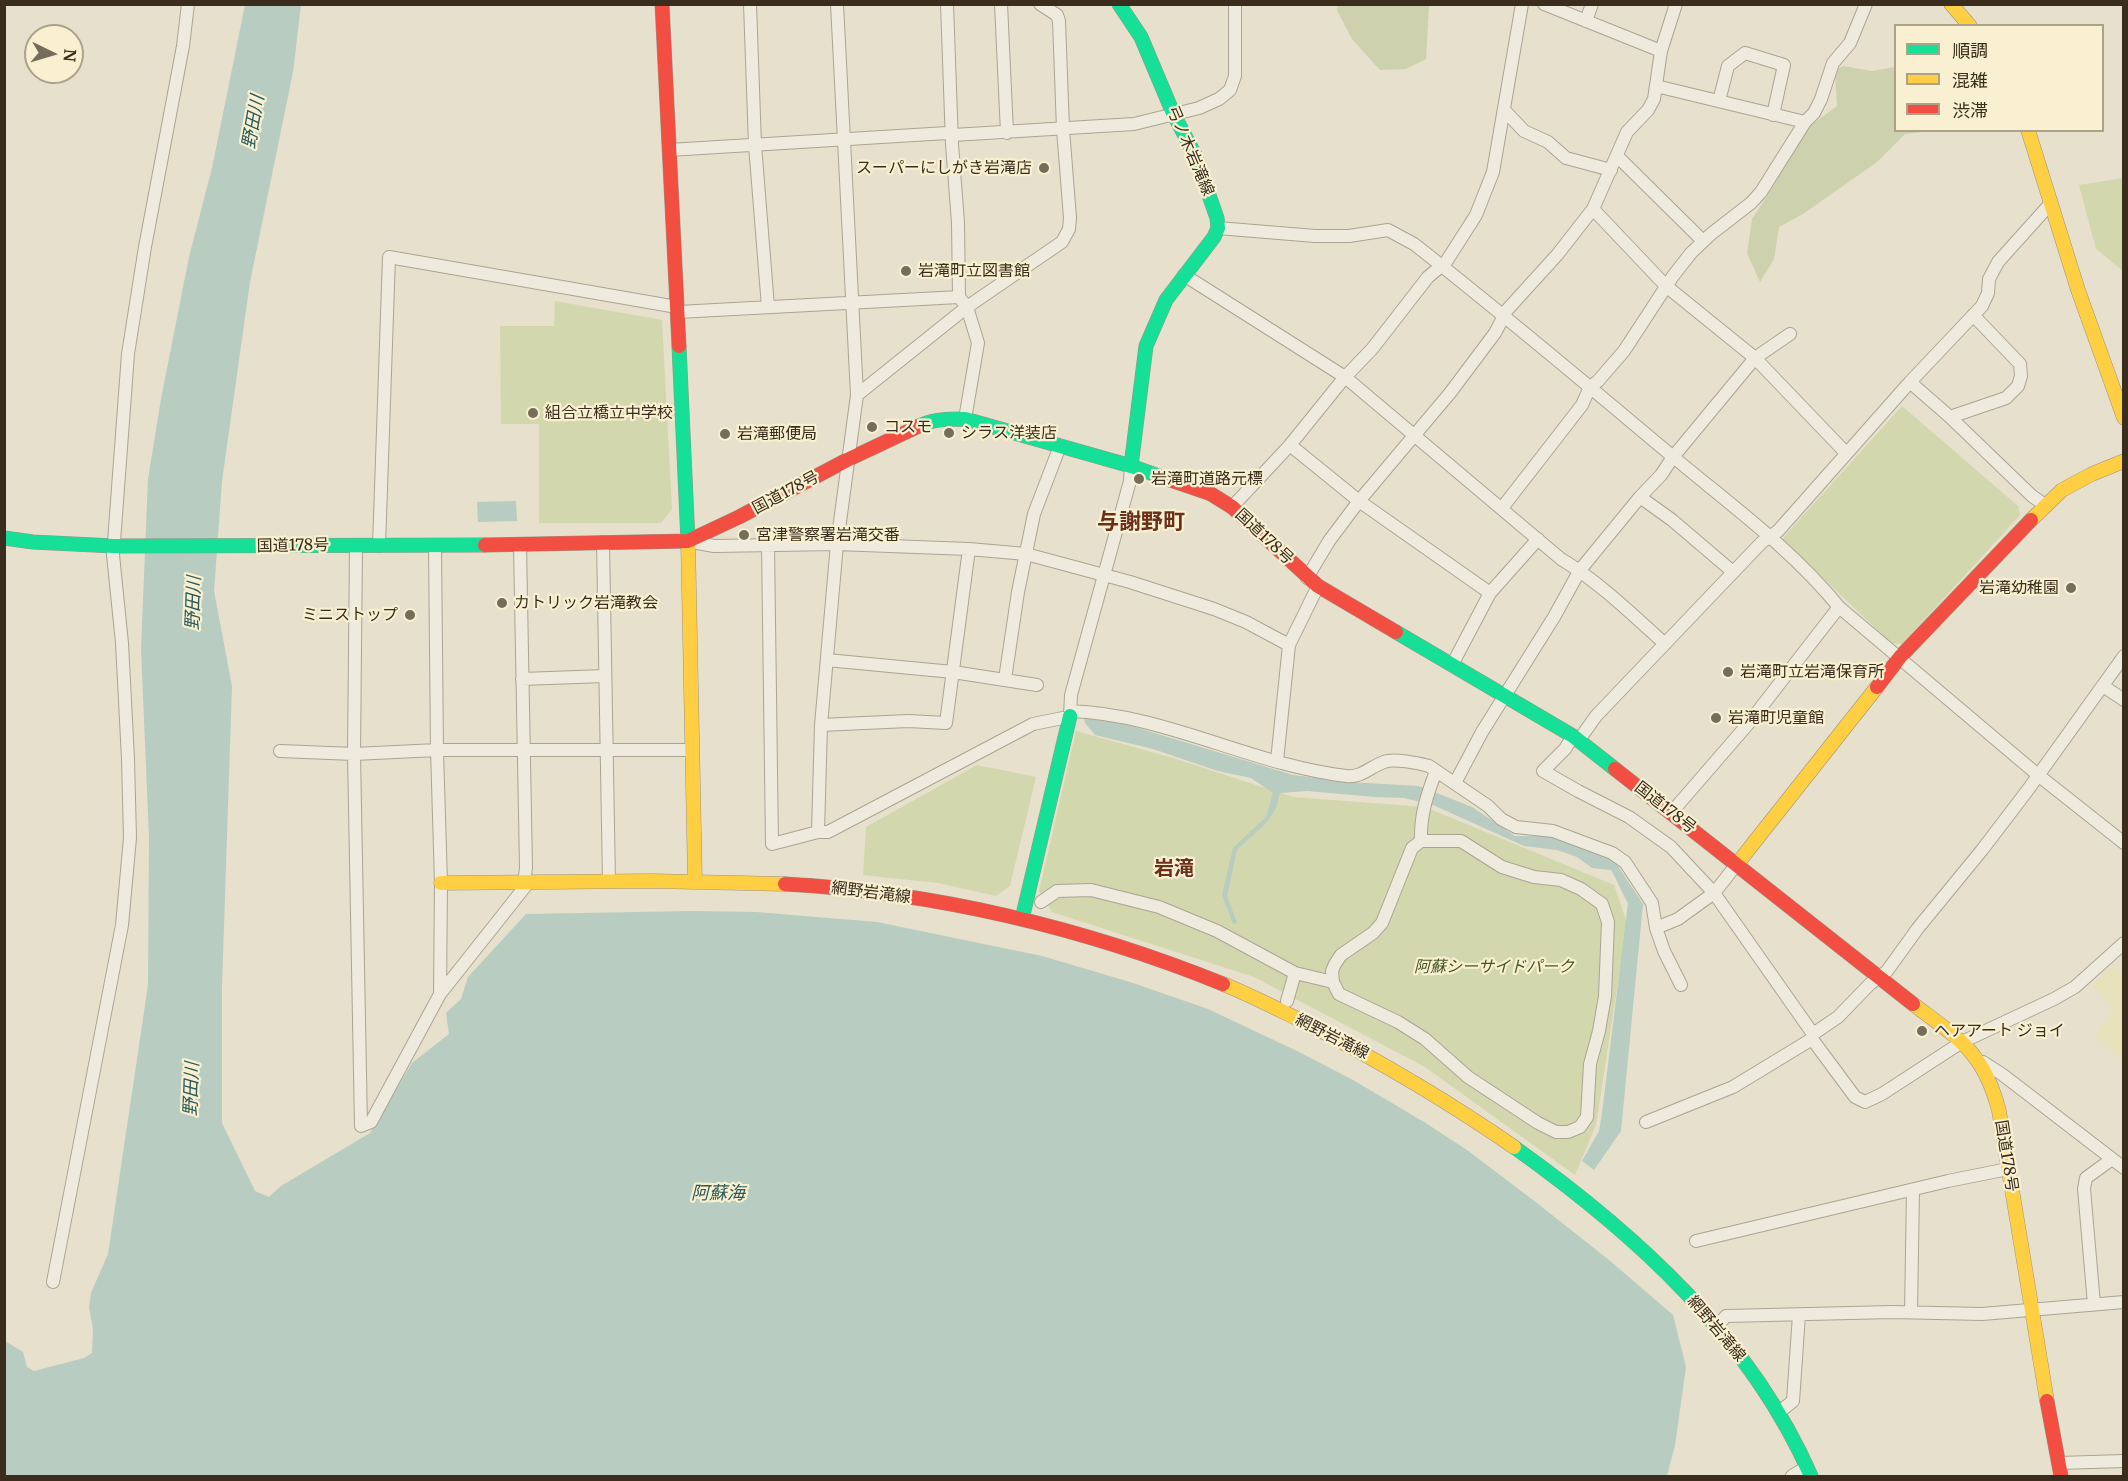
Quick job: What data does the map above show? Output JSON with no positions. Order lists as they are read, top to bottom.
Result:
{
  "streets": {
    "main road": ["弓ノ木岩滝線", "国道178号", "網野岩滝線"]
  },
  "districts": ["与謝野町", "岩滝"],
  "water": ["野田川", "阿蘇海"],
  "parks": ["阿蘇シーサイドパーク"],
  "places": [
    "スーパーにしがき岩滝店",
    "岩滝町立図書館",
    "組合立橋立中学校",
    "コスモ",
    "シラス洋装店",
    "岩滝郵便局",
    "岩滝町道路元標",
    "宮津警察署岩滝交番",
    "岩滝幼稚園",
    "カトリック岩滝教会",
    "ミニストップ",
    "岩滝町立岩滝保育所",
    "岩滝町児童館",
    "ヘアアート ジョイ"
  ],
  "legend": ["順調", "混雑", "渋滞"],
  "north": "right"
}
